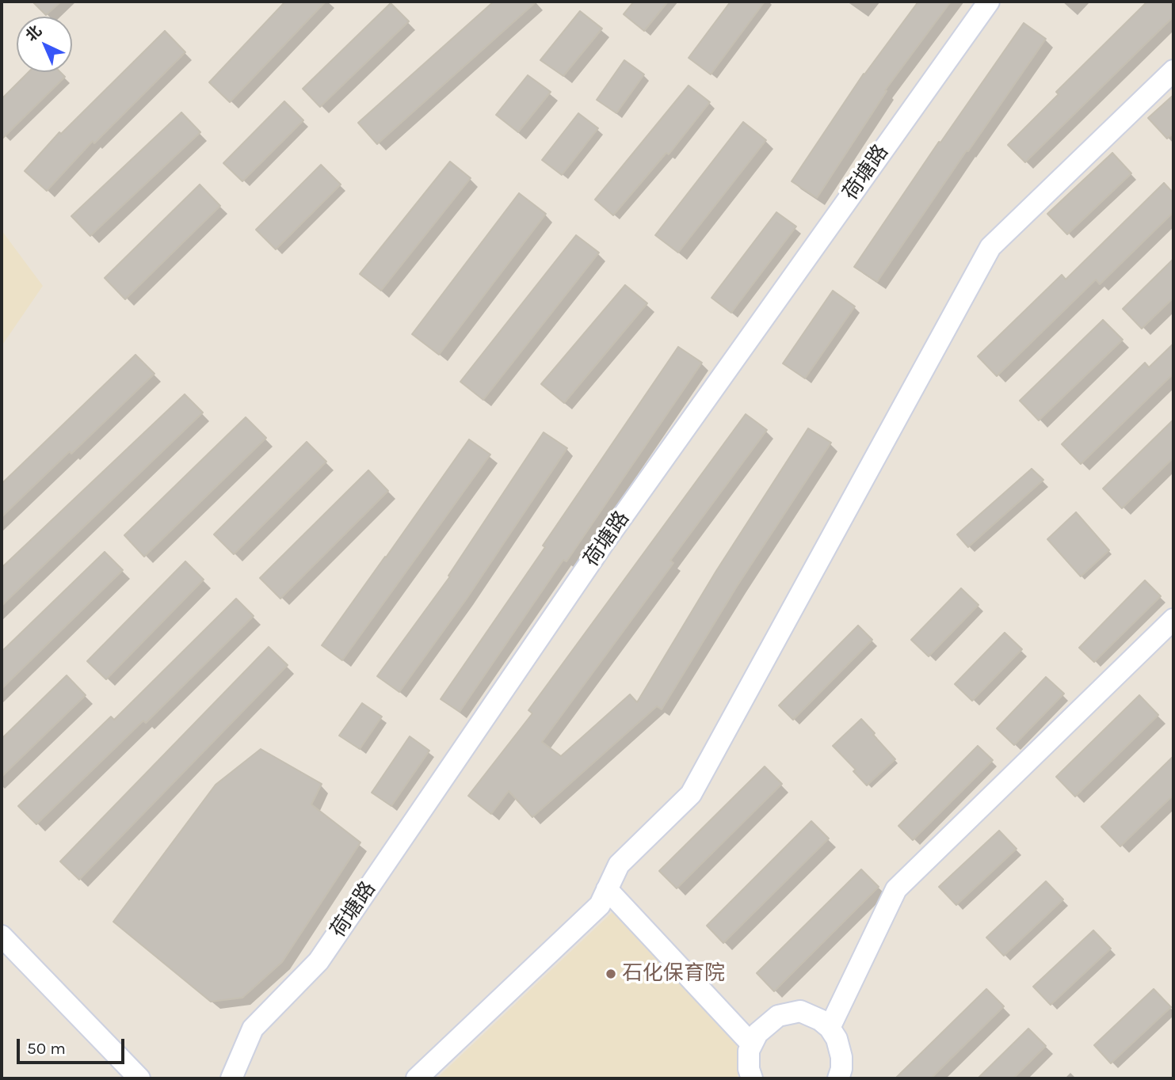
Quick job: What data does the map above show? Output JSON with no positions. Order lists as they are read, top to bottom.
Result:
{
  "streets": {
    "street": ["荷塘路"]
  },
  "places": ["石化保育院"],
  "scale_bar": "50 m",
  "north": "top left"
}
